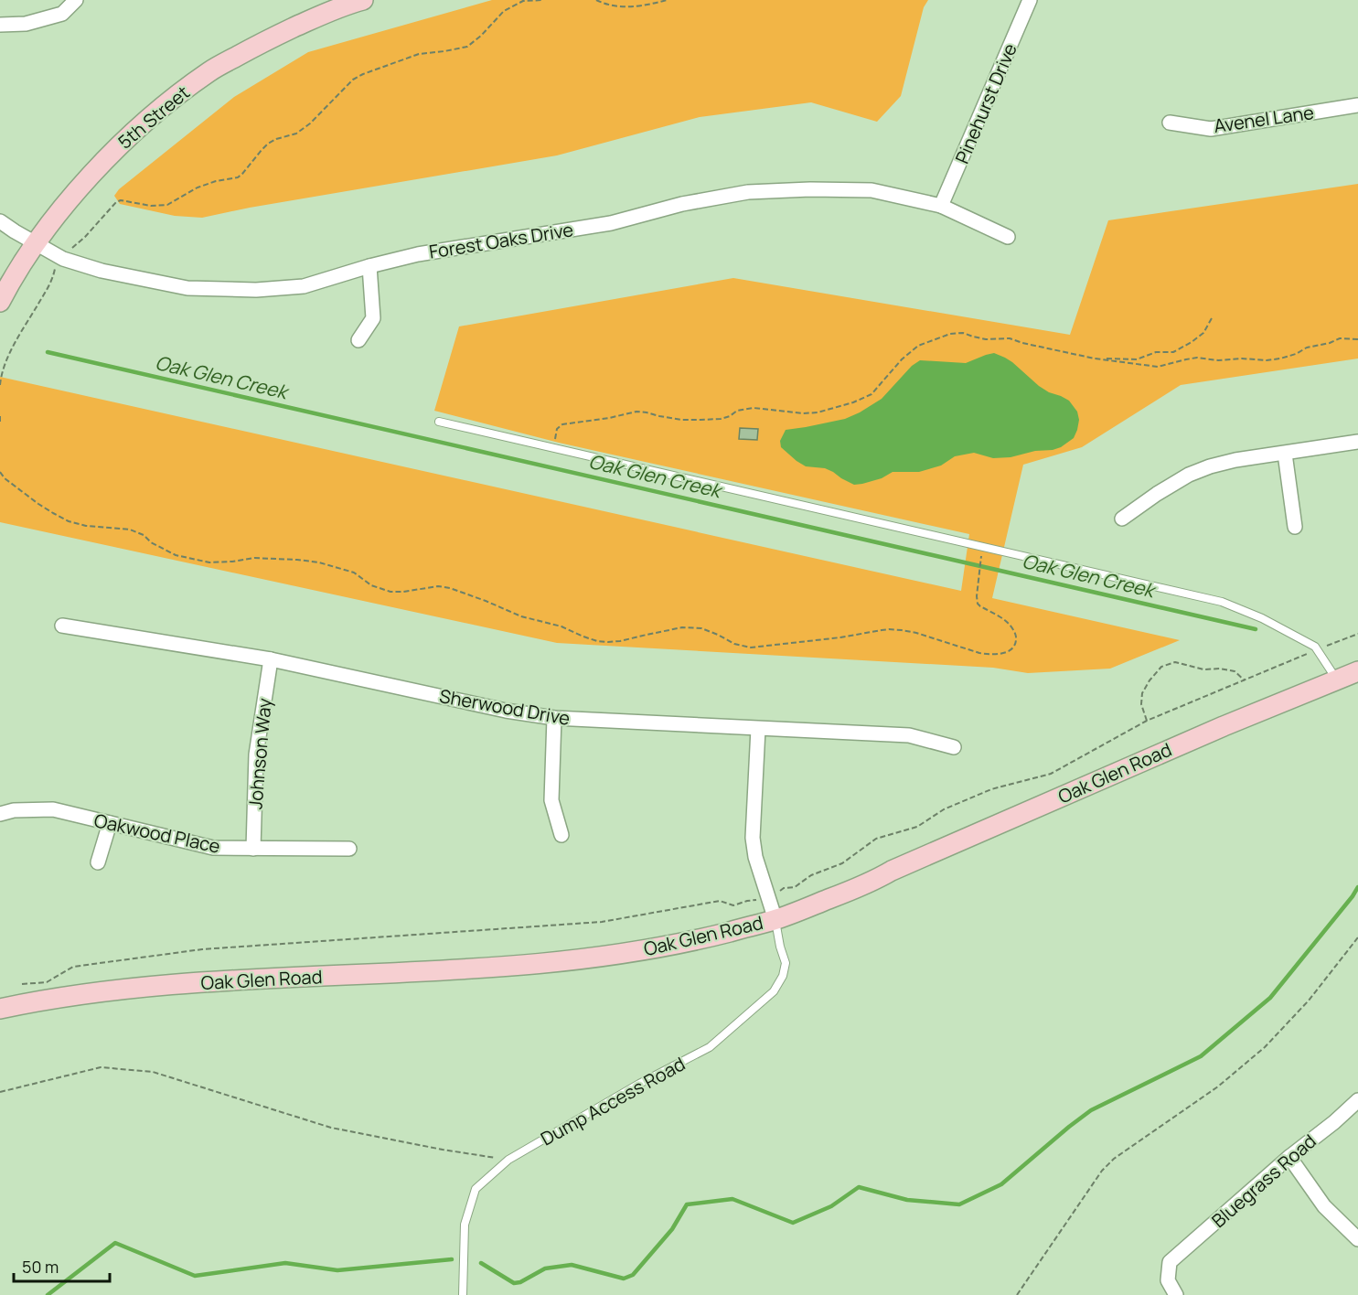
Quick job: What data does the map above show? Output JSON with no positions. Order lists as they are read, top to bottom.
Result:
{
  "streets": {
    "main road": ["5th Street", "Oak Glen Road"],
    "street": [
      "Pinehurst Drive",
      "Avenel Lane",
      "Forest Oaks Drive",
      "Sherwood Drive",
      "Johnson Way",
      "Oakwood Place",
      "Bluegrass Road"
    ],
    "lane": ["Dump Access Road"]
  },
  "crossings": [
    ["Pinehurst Drive", "Forest Oaks Drive"],
    ["5th Street", "Forest Oaks Drive"],
    ["Sherwood Drive", "Johnson Way"],
    ["Johnson Way", "Oakwood Place"],
    ["Oak Glen Road", "Dump Access Road"]
  ],
  "water": ["Oak Glen Creek"],
  "scale_bar": "50 m"
}
